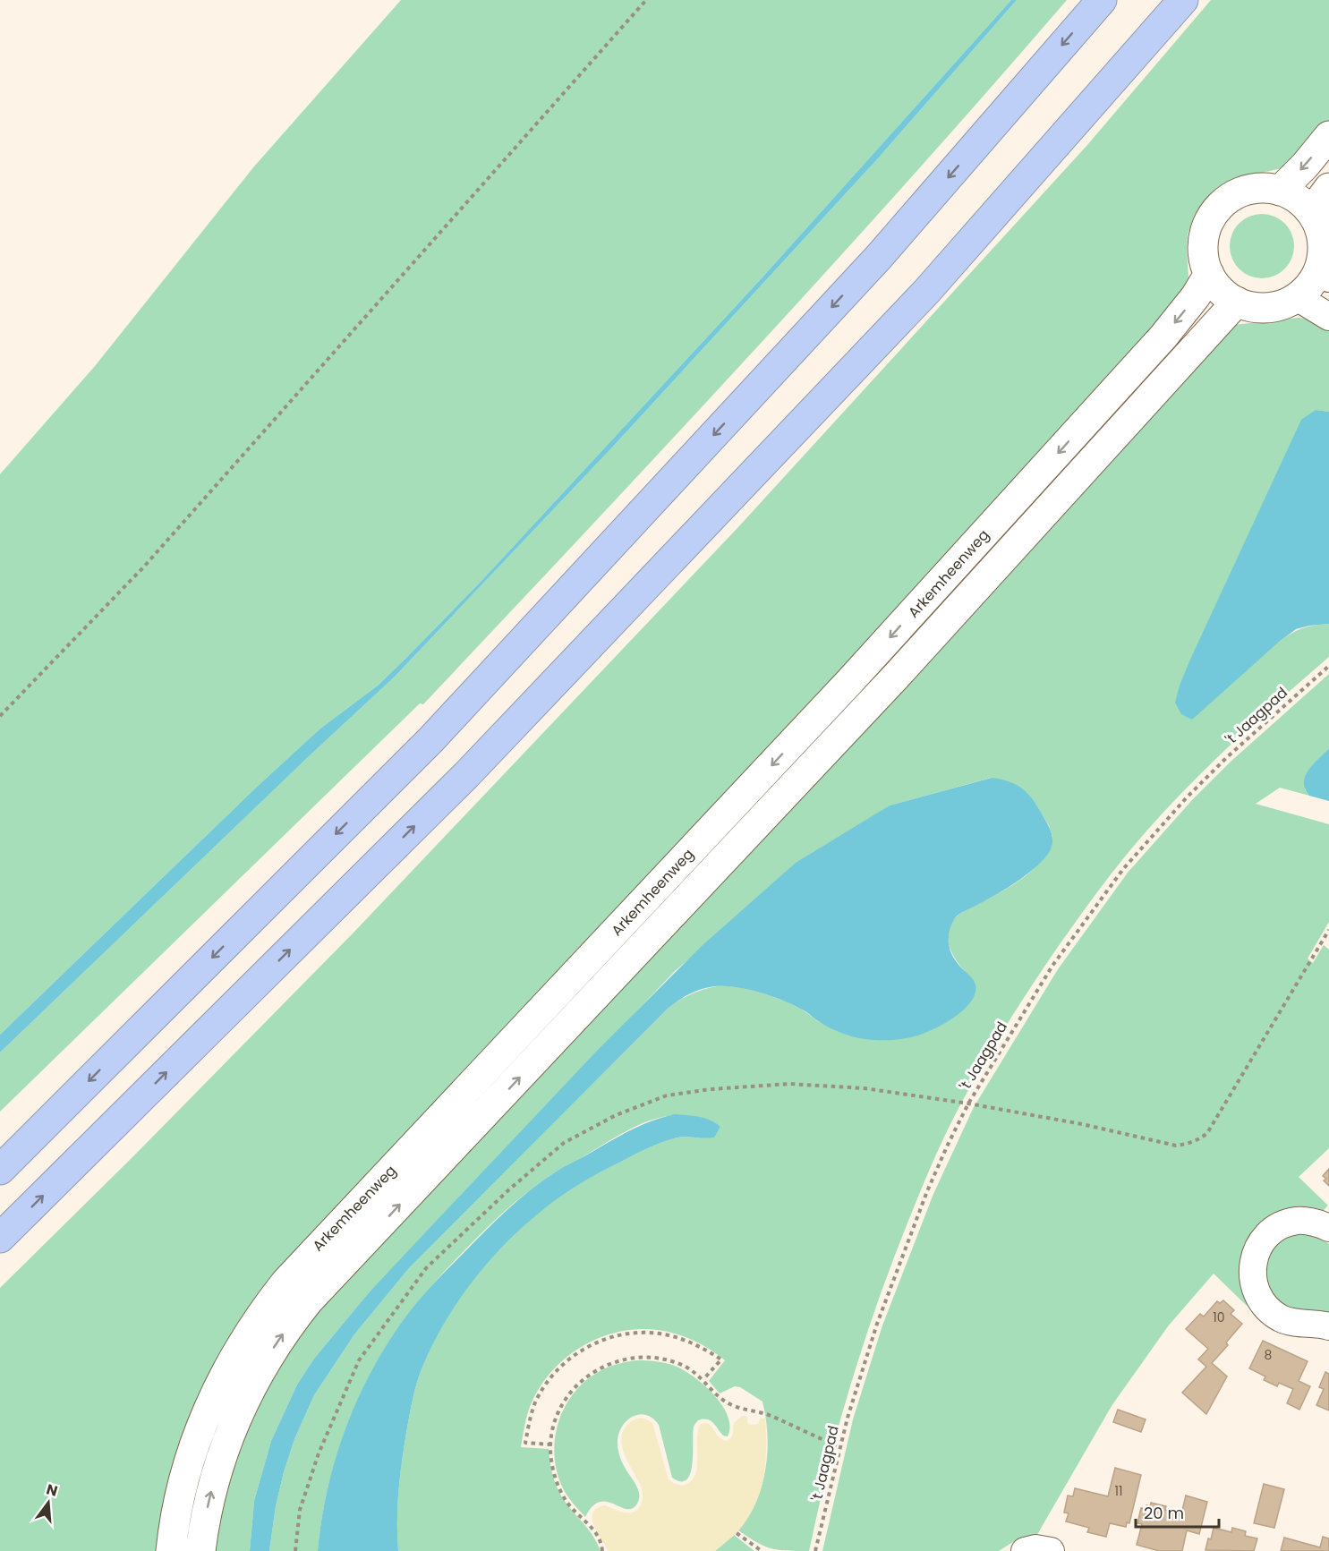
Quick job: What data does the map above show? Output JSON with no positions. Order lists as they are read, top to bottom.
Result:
{
  "streets": {
    "main road": ["Arkemheenweg"],
    "path": ["'t Jaagpad"]
  },
  "house_numbers": ["10", "8", "11"],
  "scale_bar": "20 m",
  "north": "top"
}
